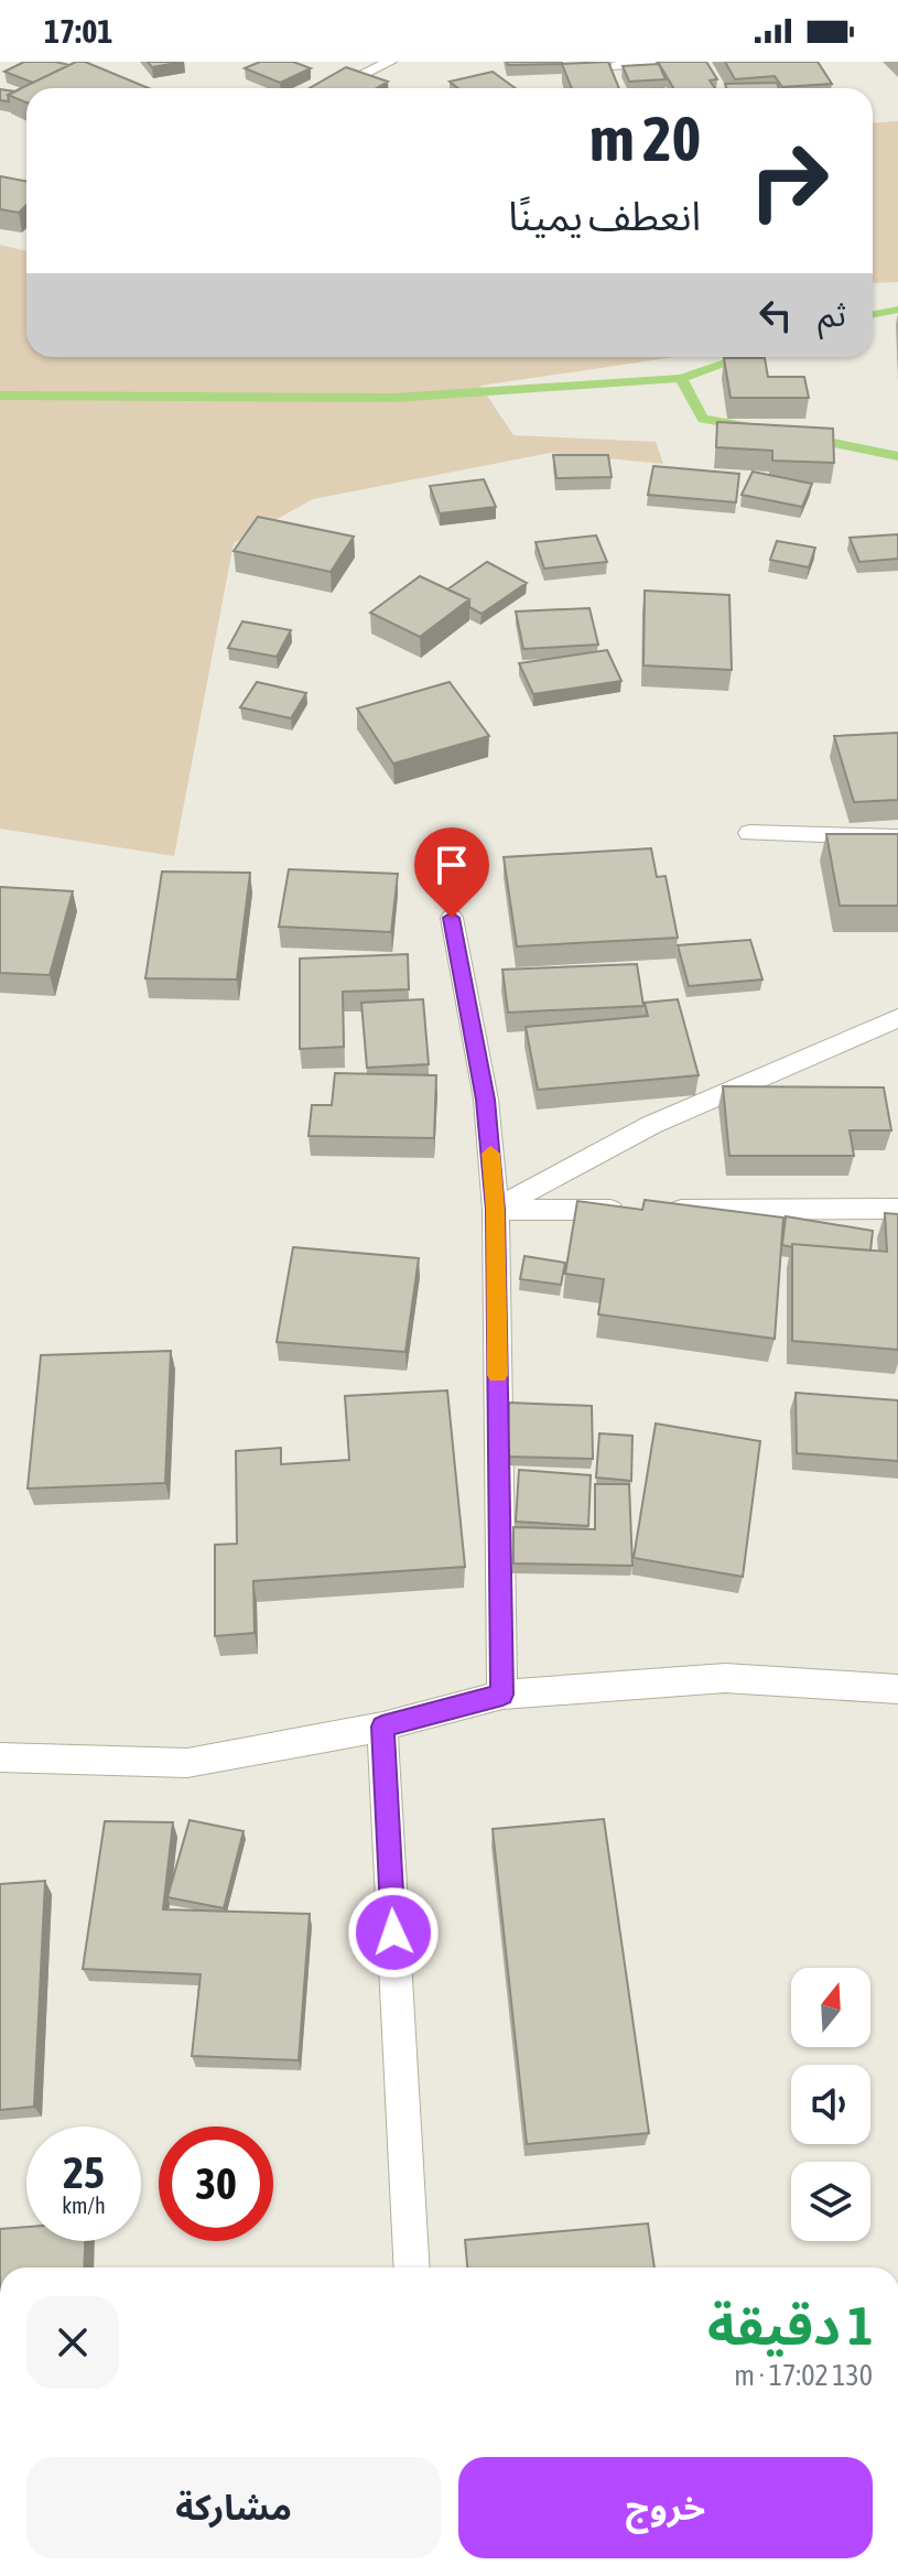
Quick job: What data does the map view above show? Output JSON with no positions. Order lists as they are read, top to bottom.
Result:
{
  "north": "top",
  "page": {
    "status": "17:01",
    "turn": ["20 m", "انعطف يمينًا"],
    "then": "ثم",
    "speed": "25 km/h",
    "limit": "30",
    "heading": ["1 دقيقة", "130 m · 17:02"],
    "buttons": ["خروج", "مشاركة"]
  }
}
